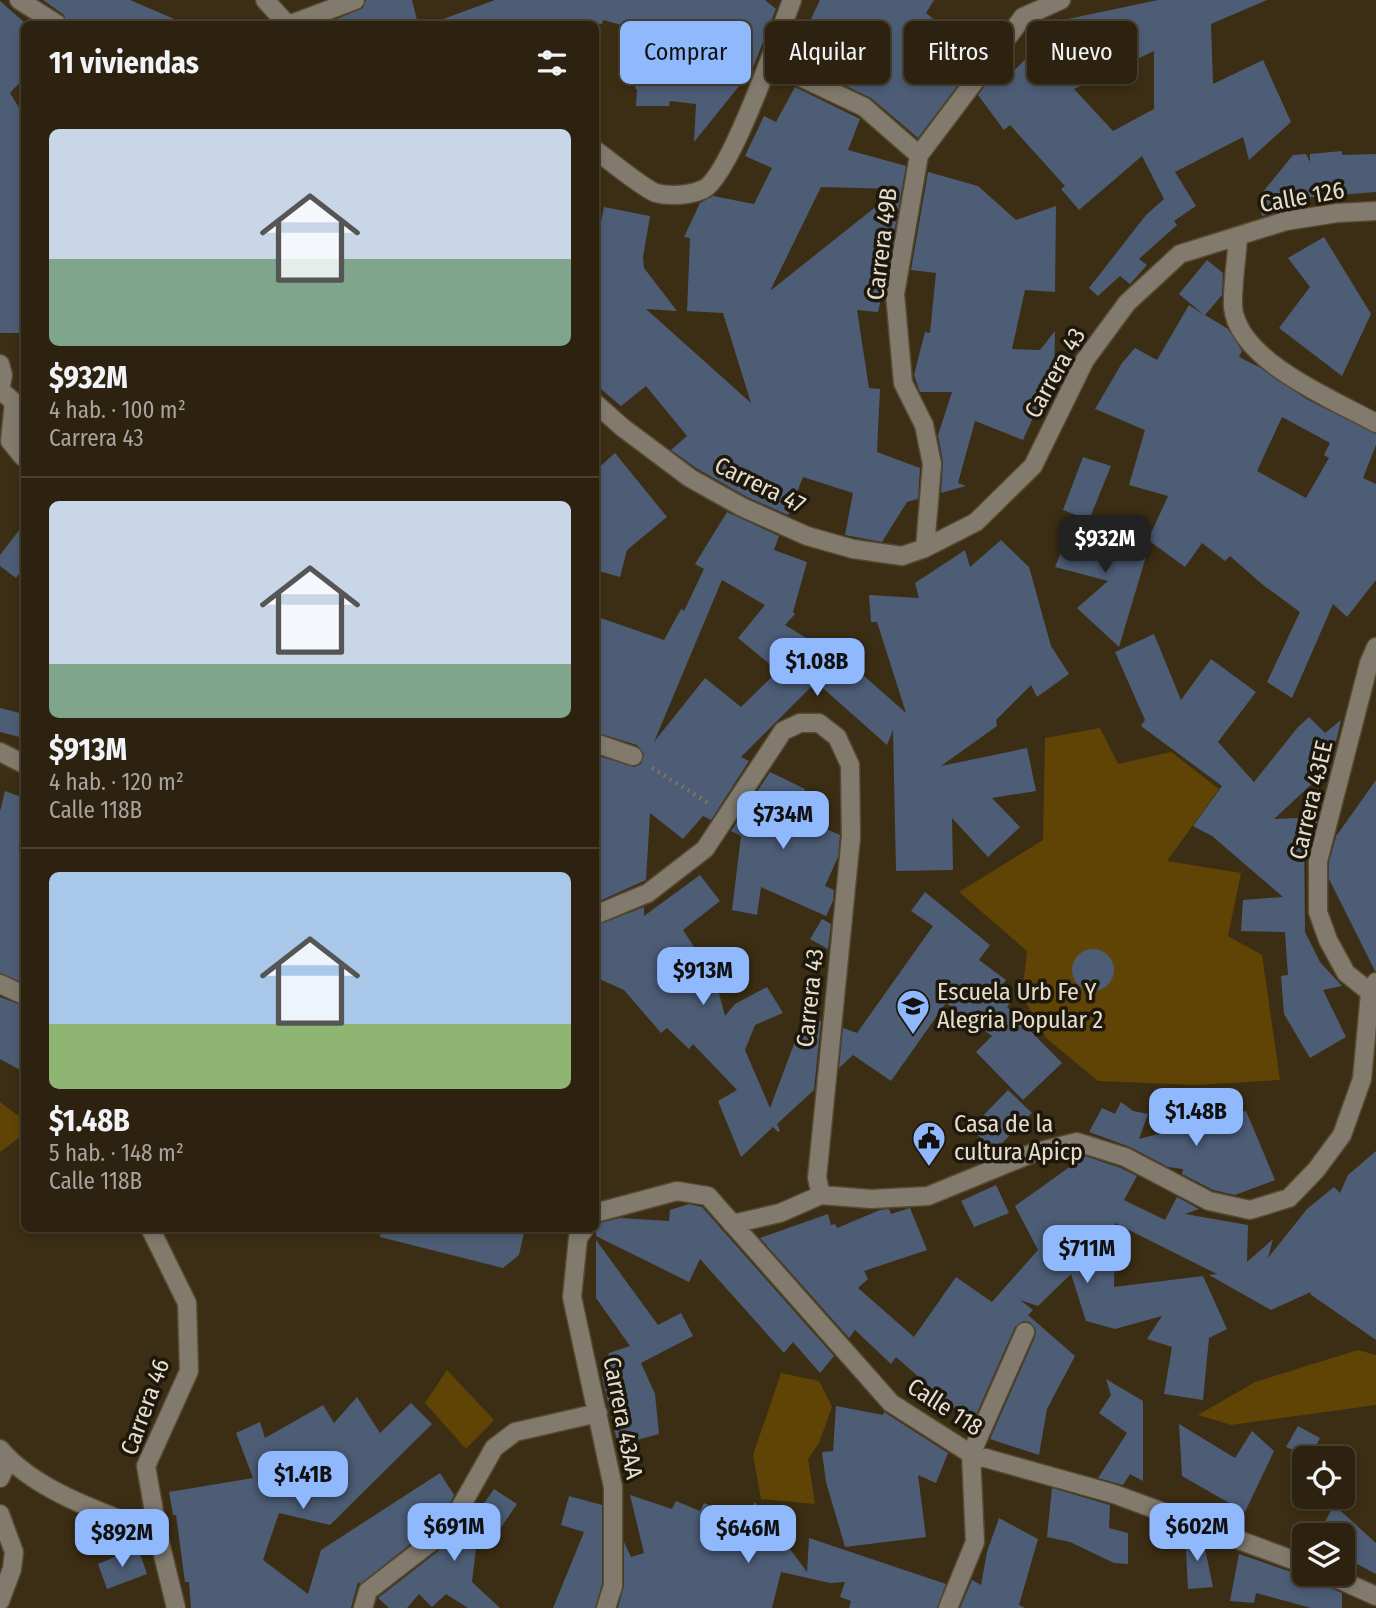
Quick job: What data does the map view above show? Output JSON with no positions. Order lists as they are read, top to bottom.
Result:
{
  "streets": {
    "street": [
      "Calle 126",
      "Carrera 49B",
      "Carrera 43",
      "Carrera 47",
      "Carrera 43EE",
      "Carrera 46",
      "Calle 118",
      "Carrera 43AA"
    ]
  },
  "crossings": [
    ["Calle 126", "Carrera 43"],
    ["Carrera 49B", "Carrera 43"],
    ["Carrera 49B", "Carrera 47"],
    ["Carrera 43", "Carrera 47"]
  ],
  "places": {
    "school or university": ["Escuela Urb Fe Y Alegria Popular 2"],
    "public building": ["Casa de la cultura Apicp"]
  },
  "page": {
    "chip": [
      "Comprar",
      "Alquilar",
      "Filtros",
      "Nuevo"
    ],
    "heading": "11 viviendas",
    "list": [
      {
        "name": "$932M",
        "note": "4 hab. · 100 m² · Carrera 43"
      },
      {
        "name": "$913M",
        "note": "4 hab. · 120 m² · Calle 118B"
      },
      {
        "name": "$1.48B",
        "note": "5 hab. · 148 m² · Calle 118B"
      }
    ],
    "price": [
      "$932M",
      "$1.08B",
      "$734M",
      "$913M",
      "$1.48B",
      "$711M",
      "$1.41B",
      "$691M",
      "$602M",
      "$646M",
      "$892M"
    ]
  }
}
